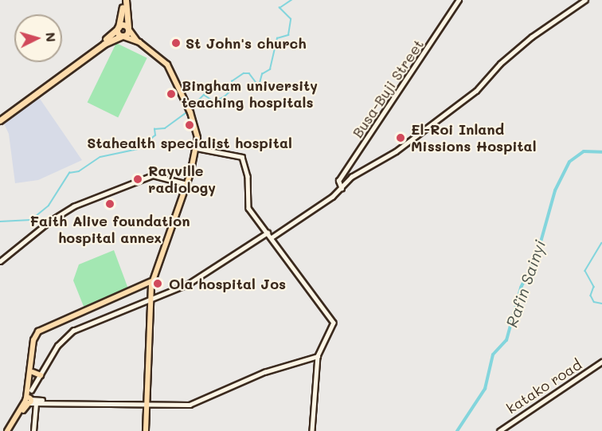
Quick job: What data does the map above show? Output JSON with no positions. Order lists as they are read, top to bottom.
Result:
{
  "streets": {
    "street": ["Busa-Buji Street", "katako road"]
  },
  "water": ["Rafin Sainyi"],
  "places": [
    "St John's church",
    "Bingham university teaching hospitals",
    "Stahealth specialist hospital",
    "El-Roi Inland Missions Hospital",
    "Rayville radiology",
    "Faith Alive foundation hospital annex",
    "Ola hospital Jos"
  ],
  "north": "right"
}
